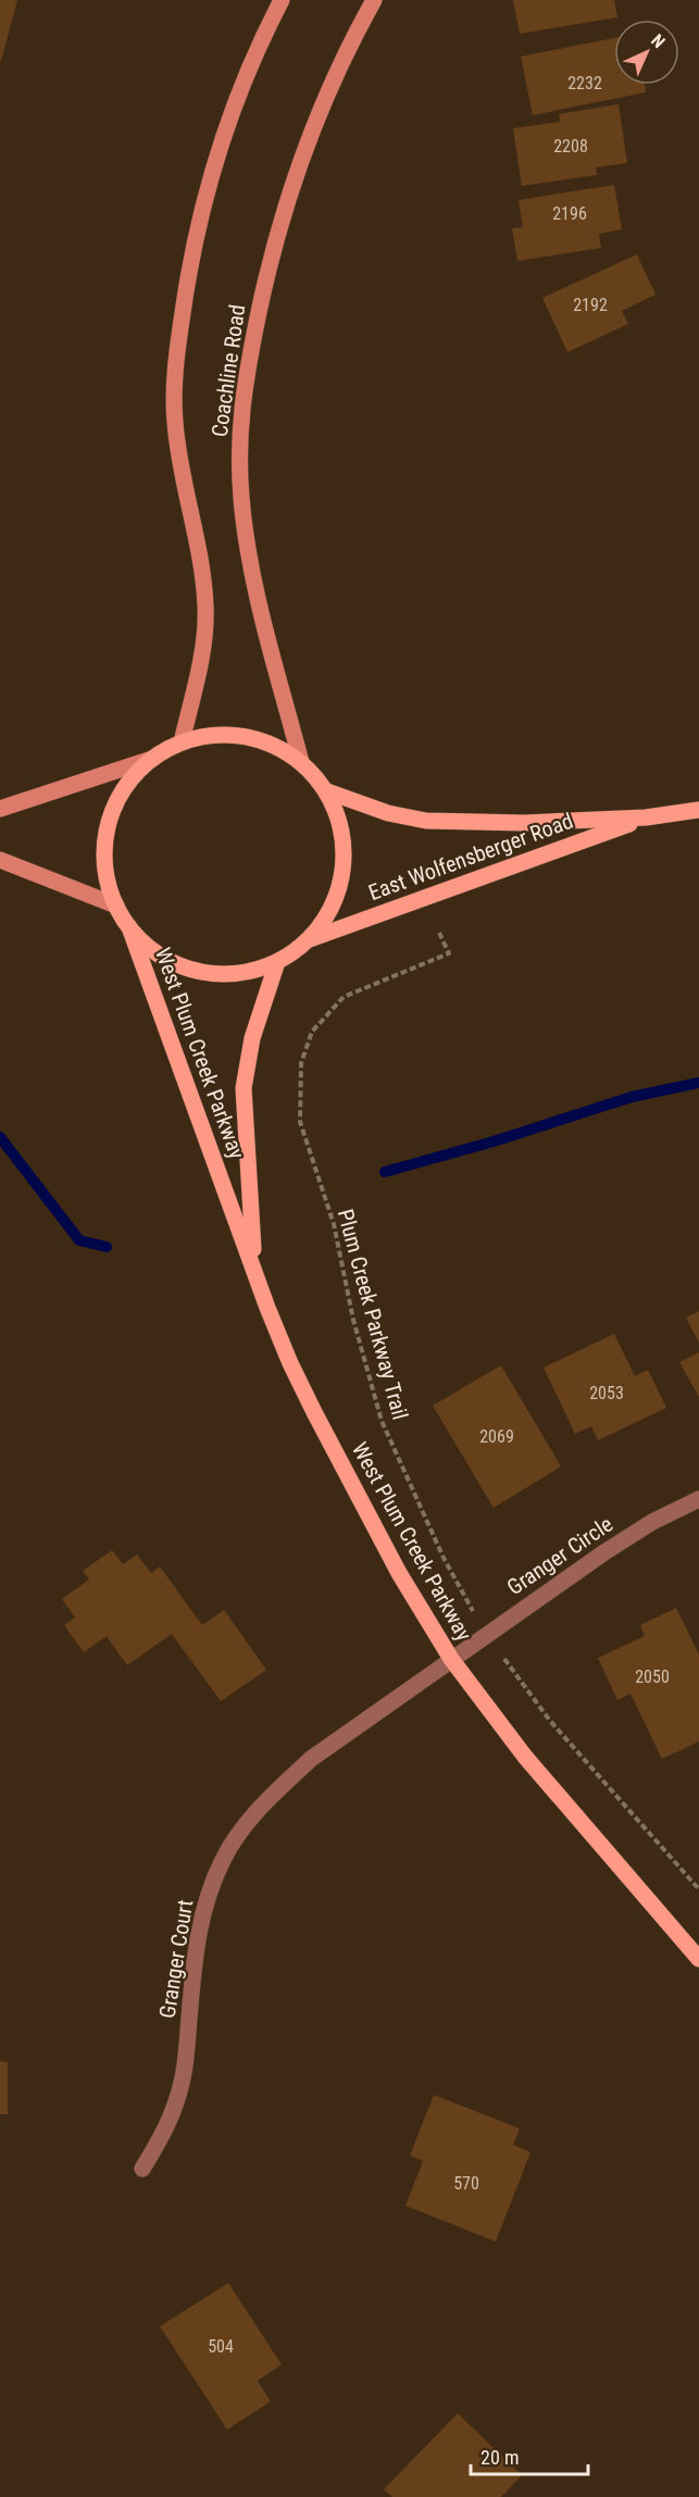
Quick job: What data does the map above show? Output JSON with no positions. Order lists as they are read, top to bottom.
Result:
{
  "streets": {
    "main road": ["Coachline Road", "East Wolfensberger Road", "West Plum Creek Parkway"],
    "street": ["Granger Circle", "Granger Court"],
    "path": ["Plum Creek Parkway Trail"]
  },
  "crossings": [
    ["West Plum Creek Parkway", "Granger Circle"],
    ["West Plum Creek Parkway", "Granger Court"],
    ["Plum Creek Parkway Trail", "Granger Circle"],
    ["Granger Circle", "Granger Court"]
  ],
  "house_numbers": [
    "2232",
    "2208",
    "2196",
    "2192",
    "2053",
    "2069",
    "2050",
    "570",
    "504"
  ],
  "scale_bar": "20 m",
  "north": "top right"
}
